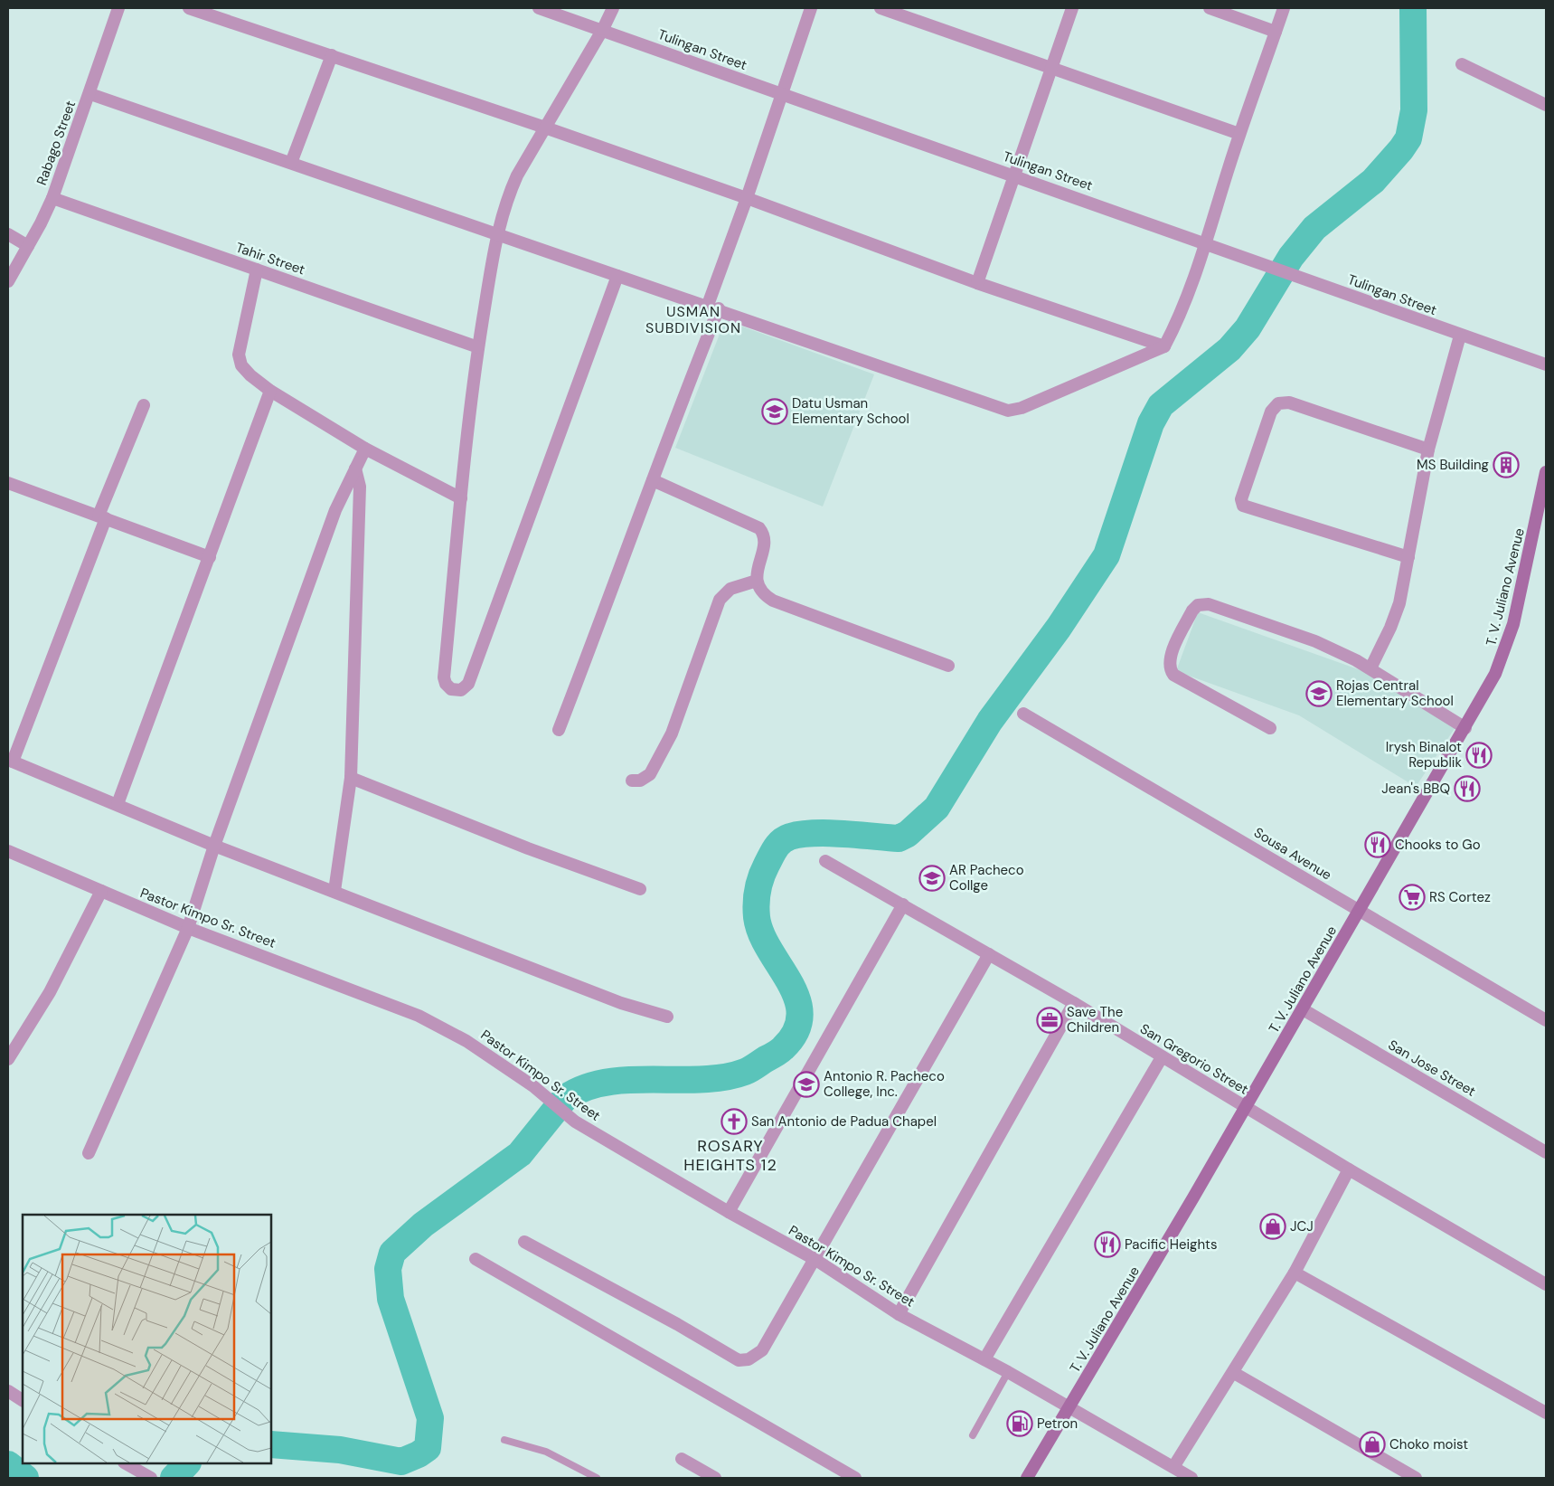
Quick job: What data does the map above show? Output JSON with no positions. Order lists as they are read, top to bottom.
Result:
{
  "streets": {
    "main road": ["T. V. Juliano Avenue"],
    "street": [
      "Tulingan Street",
      "Rabago Street",
      "Tahir Street",
      "Sousa Avenue",
      "Pastor Kimpo Sr. Street",
      "San Gregorio Street",
      "San Jose Street"
    ]
  },
  "crossings": [
    ["Rabago Street", "Tahir Street"],
    ["T. V. Juliano Avenue", "Sousa Avenue"],
    ["T. V. Juliano Avenue", "Pastor Kimpo Sr. Street"],
    ["T. V. Juliano Avenue", "San Gregorio Street"],
    ["T. V. Juliano Avenue", "San Jose Street"]
  ],
  "districts": ["USMAN SUBDIVISION", "ROSARY HEIGHTS 12"],
  "places": {
    "school or university": [
      "Datu Usman Elementary School",
      "Rojas Central Elementary School",
      "AR Pacheco Collge",
      "Antonio R. Pacheco College, Inc."
    ],
    "building": ["MS Building"],
    "restaurant": [
      "Irysh Binalot Republik",
      "Jean's BBQ",
      "Chooks to Go",
      "Pacific Heights"
    ],
    "supermarket": ["RS Cortez"],
    "office": ["Save The Children"],
    "church": ["San Antonio de Padua Chapel"],
    "shop": ["JCJ", "Choko moist"],
    "fuel station": ["Petron"]
  }
}
